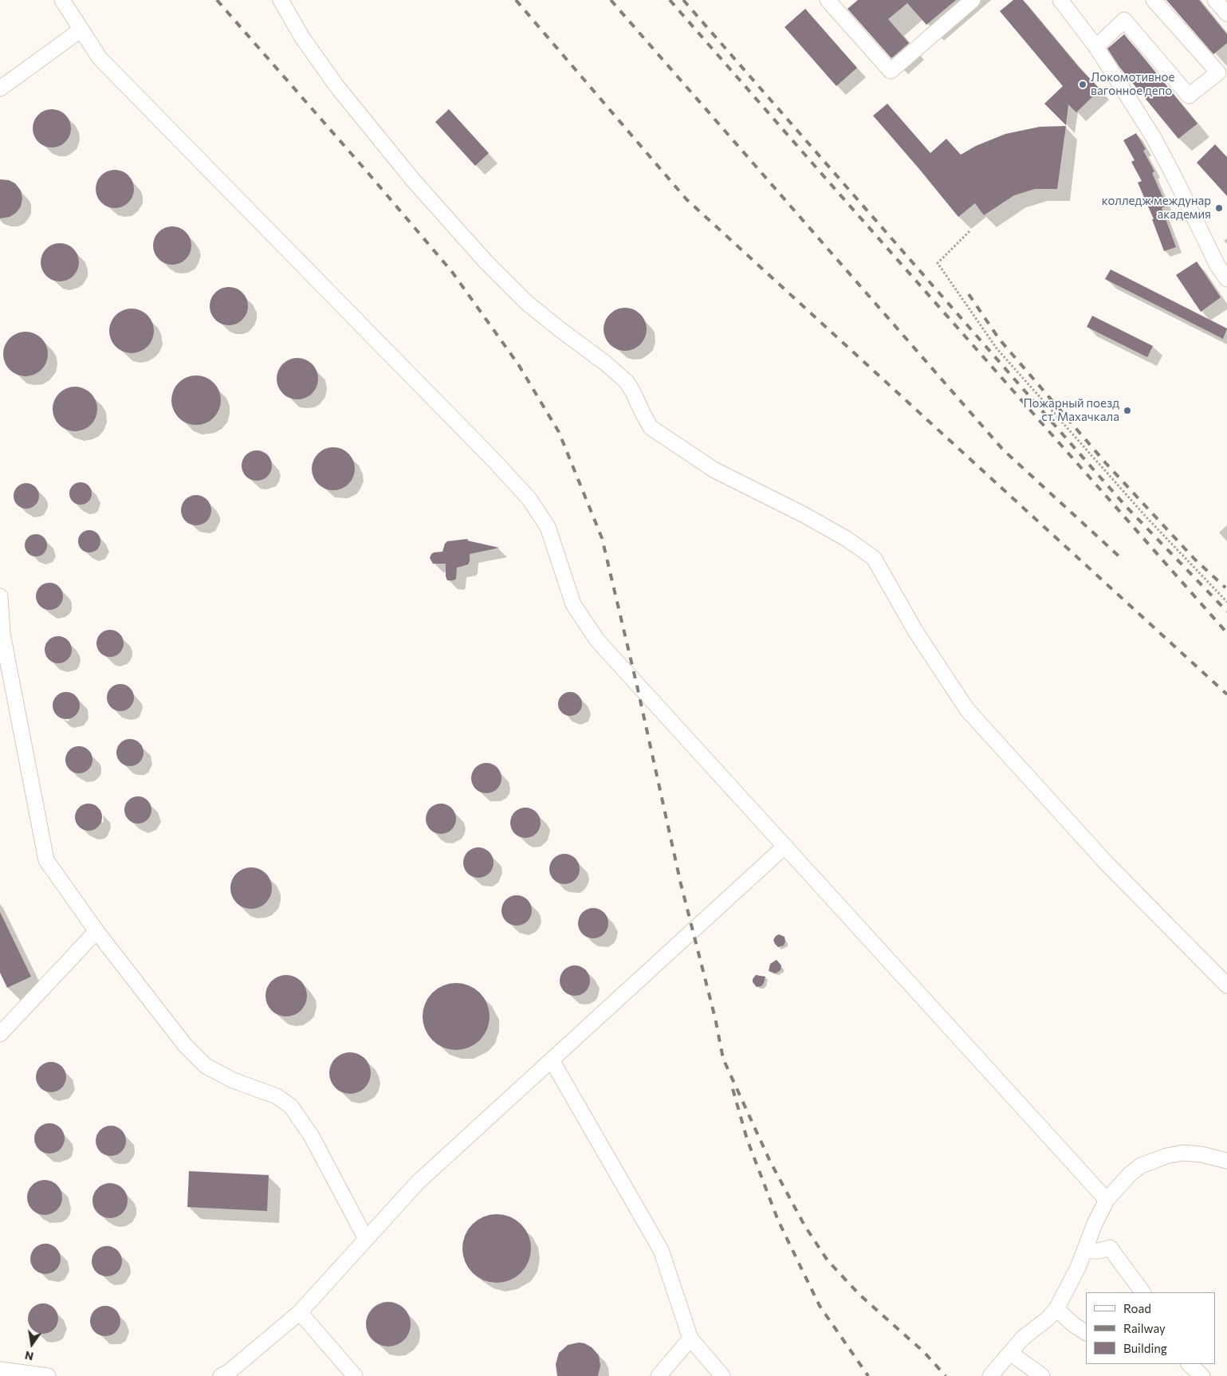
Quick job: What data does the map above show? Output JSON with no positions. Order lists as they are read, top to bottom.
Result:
{
  "places": ["Локомотивное вагонное депо", "колледж междунар академия", "Пожарный поезд ст. Махачкала"],
  "legend": ["Road", "Railway", "Building"],
  "north": "bottom"
}
